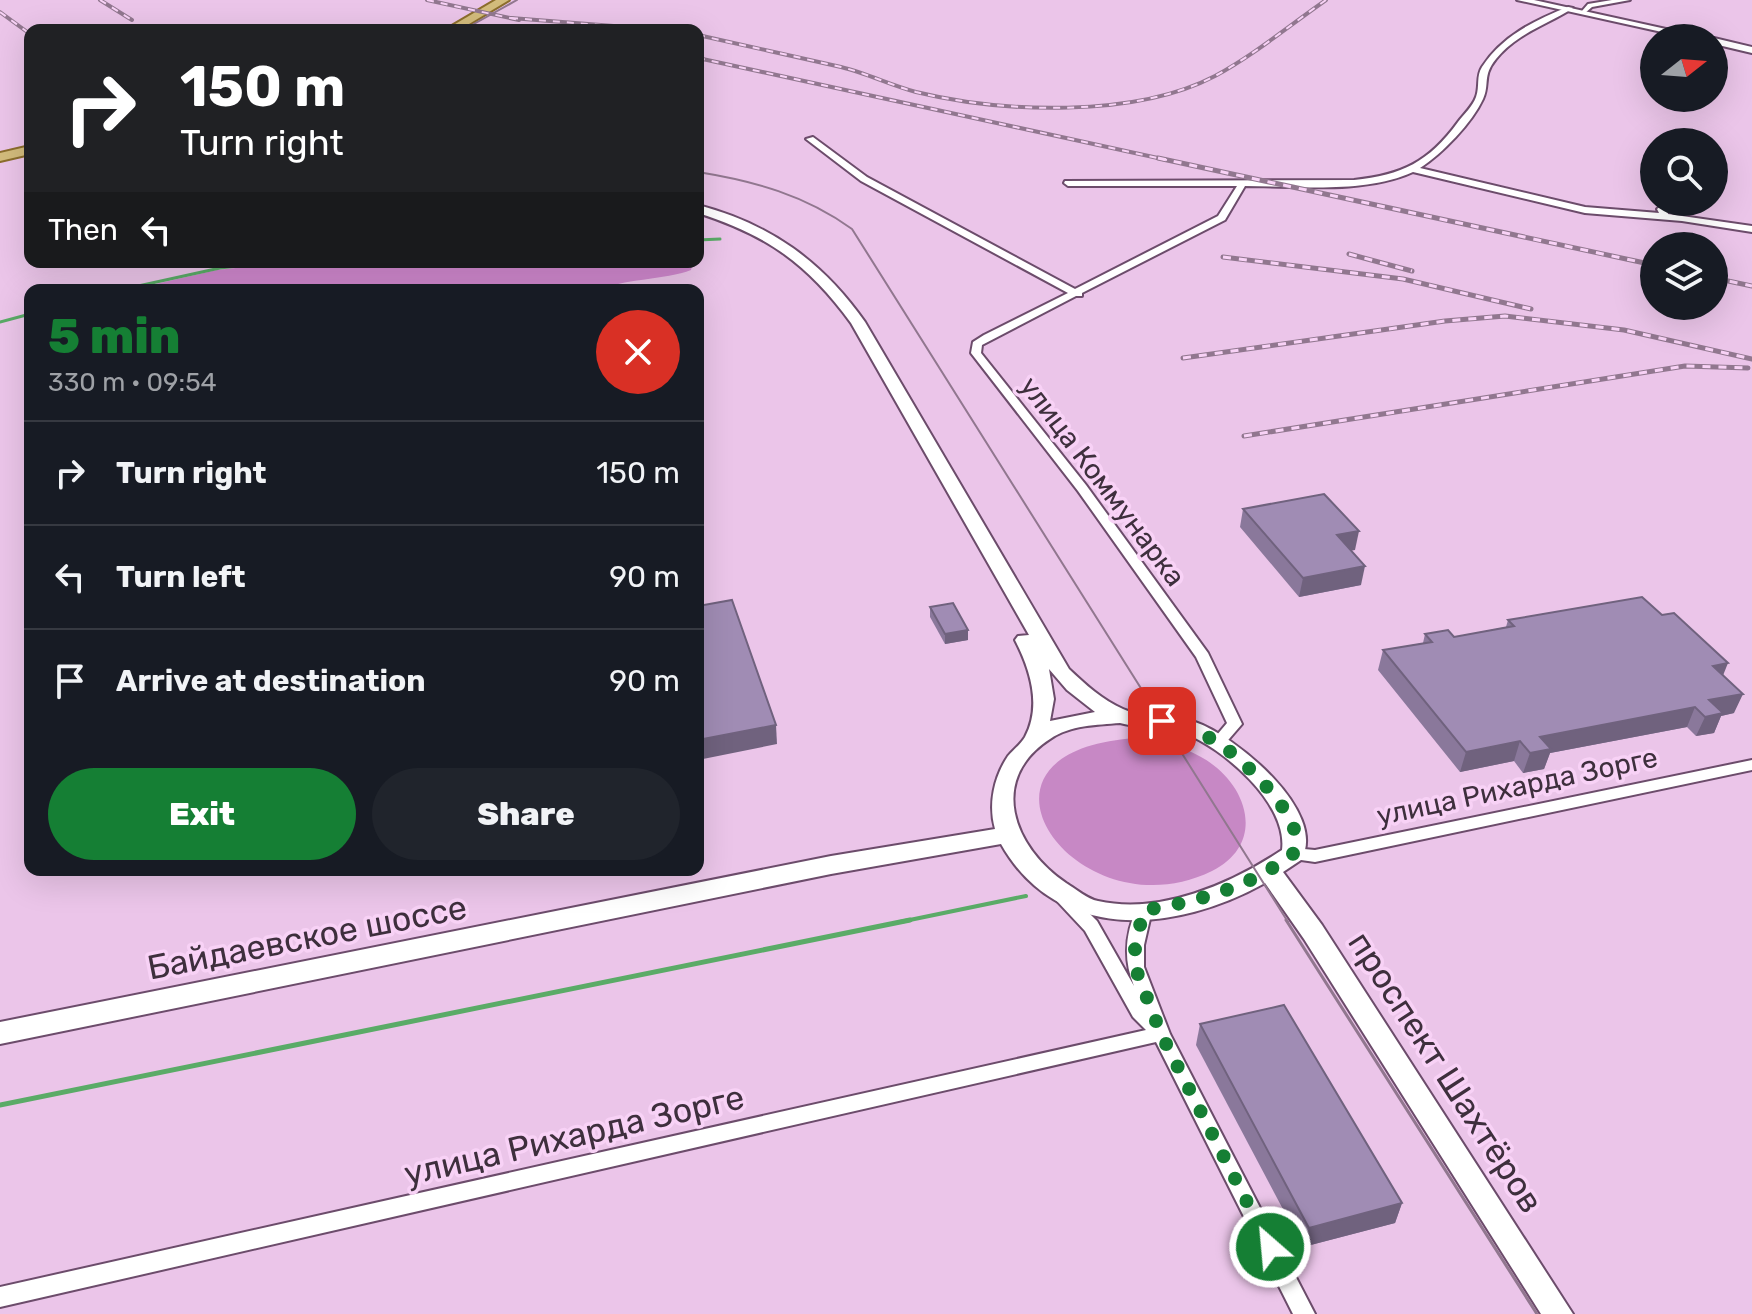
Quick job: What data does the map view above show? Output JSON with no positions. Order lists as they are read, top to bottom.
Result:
{
  "streets": {
    "main road": ["Байдаевское шоссе", "проспект Шахтёров"],
    "street": ["улица Коммунарка", "улица Рихарда Зорге"]
  },
  "crossings": [
    ["улица Коммунарка", "улица Рихарда Зорге"],
    ["улица Коммунарка", "Байдаевское шоссе"],
    ["улица Коммунарка", "проспект Шахтёров"],
    ["улица Рихарда Зорге", "Байдаевское шоссе"],
    ["улица Рихарда Зорге", "проспект Шахтёров"],
    ["Байдаевское шоссе", "проспект Шахтёров"]
  ],
  "north": "right",
  "page": {
    "turn": ["150 m", "Turn right"],
    "then": "Then",
    "heading": ["5 min", "330 m · 09:54"],
    "list": [
      {
        "name": "Turn right",
        "value": "150 m"
      },
      {
        "name": "Turn left",
        "value": "90 m"
      },
      {
        "name": "Arrive at destination",
        "value": "90 m"
      }
    ],
    "buttons": ["Exit", "Share"]
  }
}
